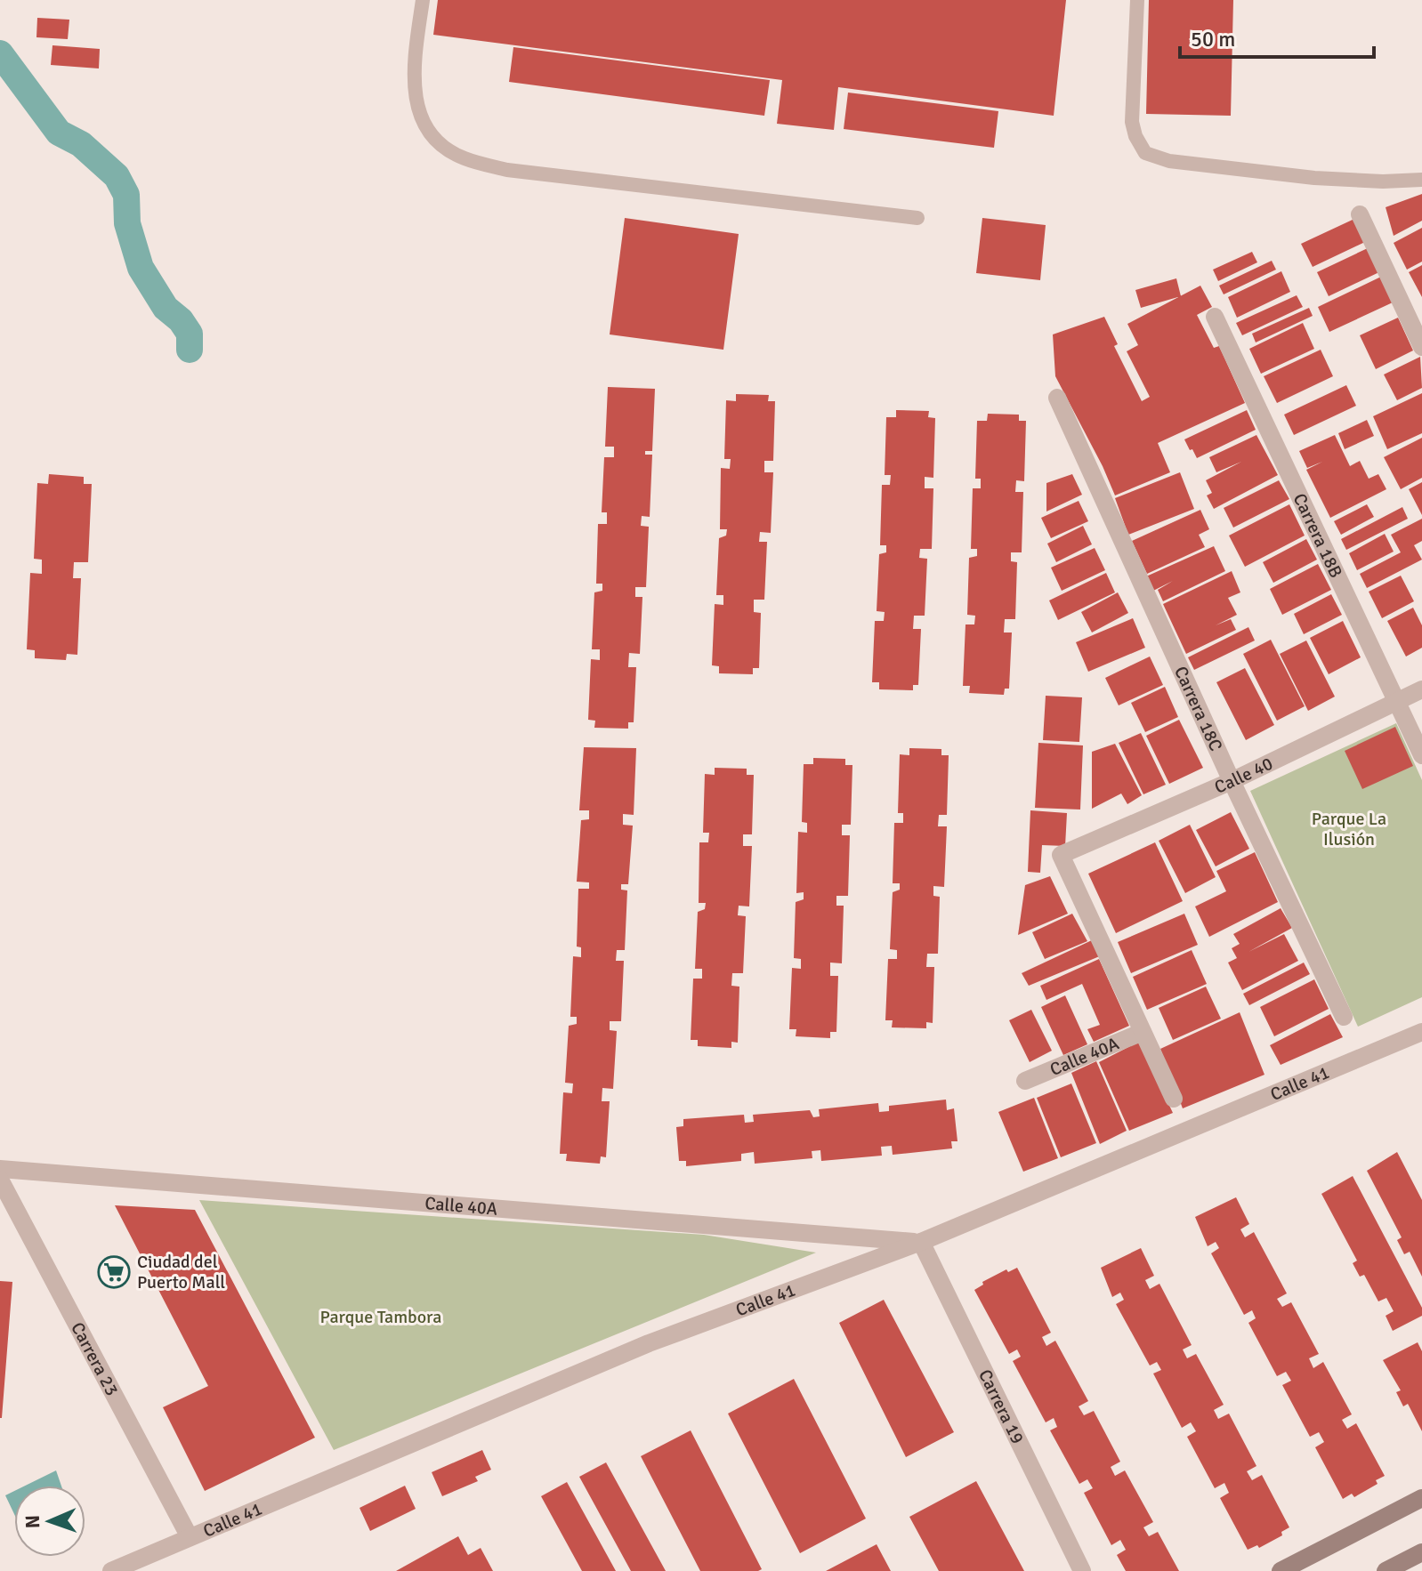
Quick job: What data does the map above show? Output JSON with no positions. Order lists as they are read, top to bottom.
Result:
{
  "streets": {
    "street": [
      "Carrera 18B",
      "Carrera 18C",
      "Calle 40",
      "Calle 40A",
      "Calle 41",
      "Carrera 23",
      "Carrera 19"
    ]
  },
  "crossings": [
    ["Carrera 18B", "Calle 40"],
    ["Carrera 18C", "Calle 40"],
    ["Calle 40", "Calle 40A"],
    ["Calle 40A", "Calle 41"],
    ["Calle 40A", "Carrera 19"],
    ["Calle 41", "Carrera 23"],
    ["Calle 41", "Carrera 19"]
  ],
  "parks": ["Parque La Ilusión", "Parque Tambora"],
  "places": {
    "supermarket": ["Ciudad del Puerto Mall"]
  },
  "scale_bar": "50 m",
  "north": "left"
}
